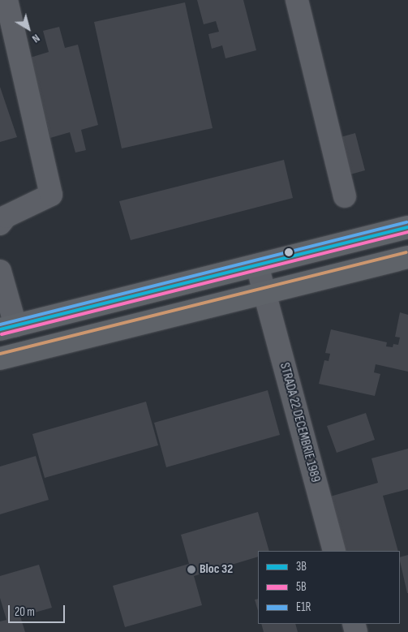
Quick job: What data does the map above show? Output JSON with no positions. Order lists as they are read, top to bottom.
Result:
{
  "streets": {
    "street": ["STRADA 22 DECEMBRIE 1989"]
  },
  "places": ["Bloc 32"],
  "lines": ["transit line E1R", "transit line 3B", "transit line 5B"],
  "legend": ["3B", "5B", "E1R"],
  "scale_bar": "20 m",
  "north": "bottom right"
}
